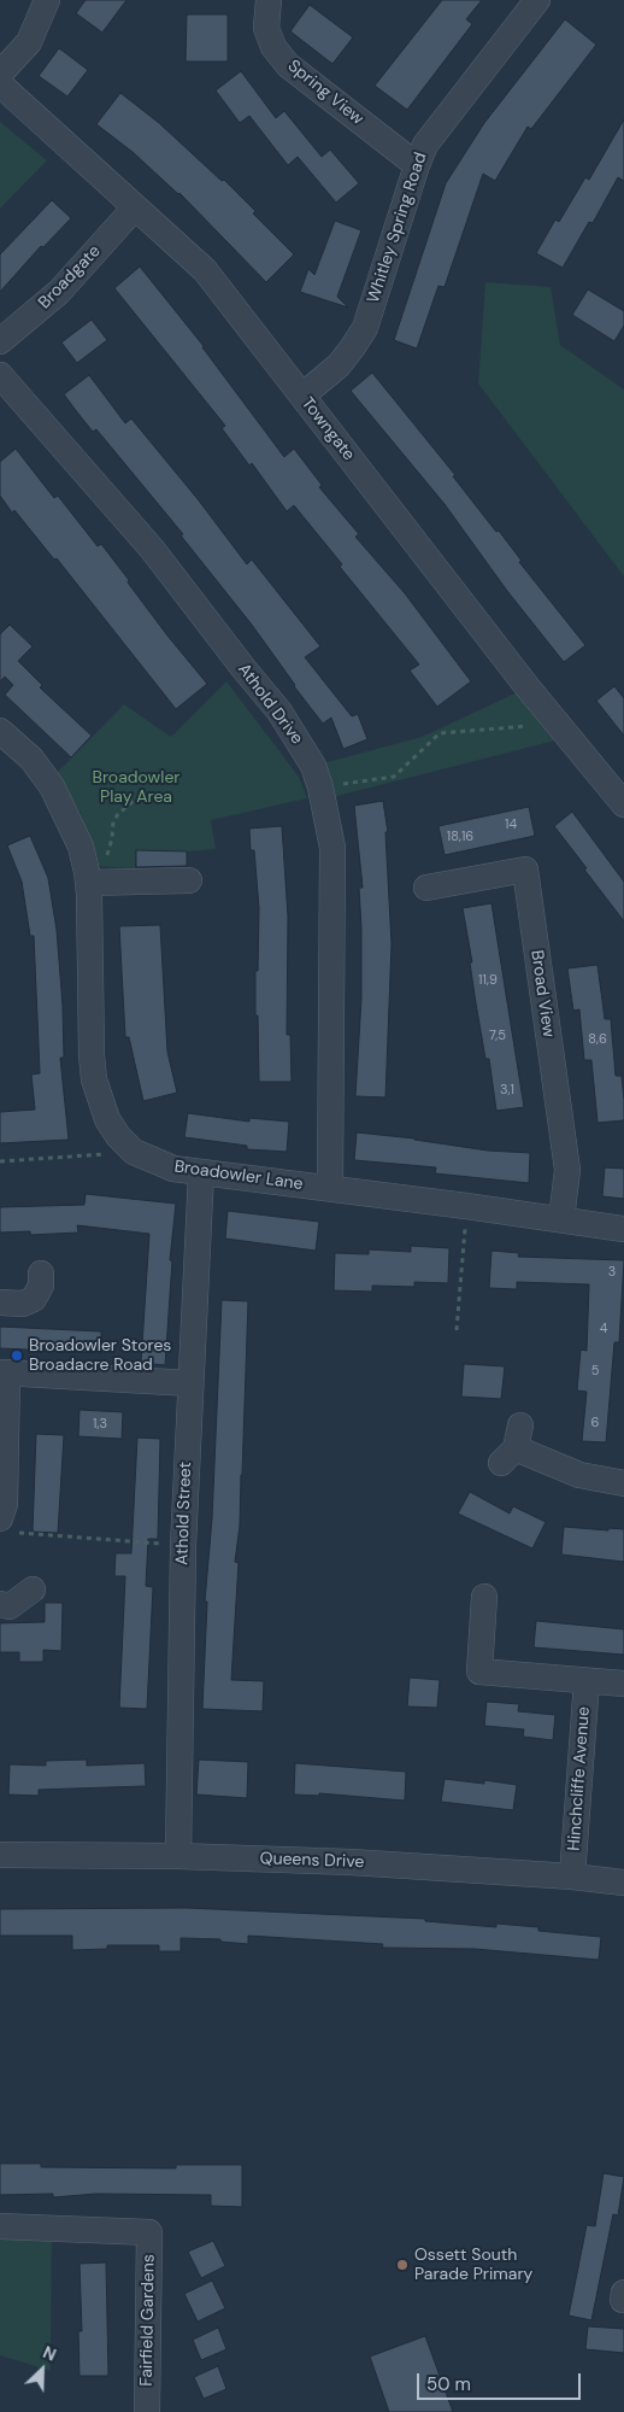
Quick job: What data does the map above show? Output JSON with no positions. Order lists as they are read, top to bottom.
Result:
{
  "streets": {
    "street": [
      "Spring View",
      "Whitley Spring Road",
      "Broadgate",
      "Towngate",
      "Athold Drive",
      "Broad View",
      "Broadowler Lane",
      "Athold Street",
      "Hinchcliffe Avenue",
      "Queens Drive",
      "Fairfield Gardens"
    ]
  },
  "crossings": [
    ["Spring View", "Whitley Spring Road"],
    ["Whitley Spring Road", "Towngate"],
    ["Broadgate", "Towngate"],
    ["Athold Drive", "Broadowler Lane"],
    ["Broad View", "Broadowler Lane"],
    ["Broadowler Lane", "Athold Street"],
    ["Athold Street", "Queens Drive"],
    ["Hinchcliffe Avenue", "Queens Drive"]
  ],
  "parks": ["Broadowler Play Area"],
  "places": ["Broadowler Stores Broadacre Road", "Ossett South Parade Primary"],
  "house_numbers": [
    "14",
    "18,16",
    "11,9",
    "7,5",
    "8,6",
    "3,1",
    "3",
    "4",
    "5",
    "6",
    "1,3"
  ],
  "scale_bar": "50 m",
  "north": "top right"
}
